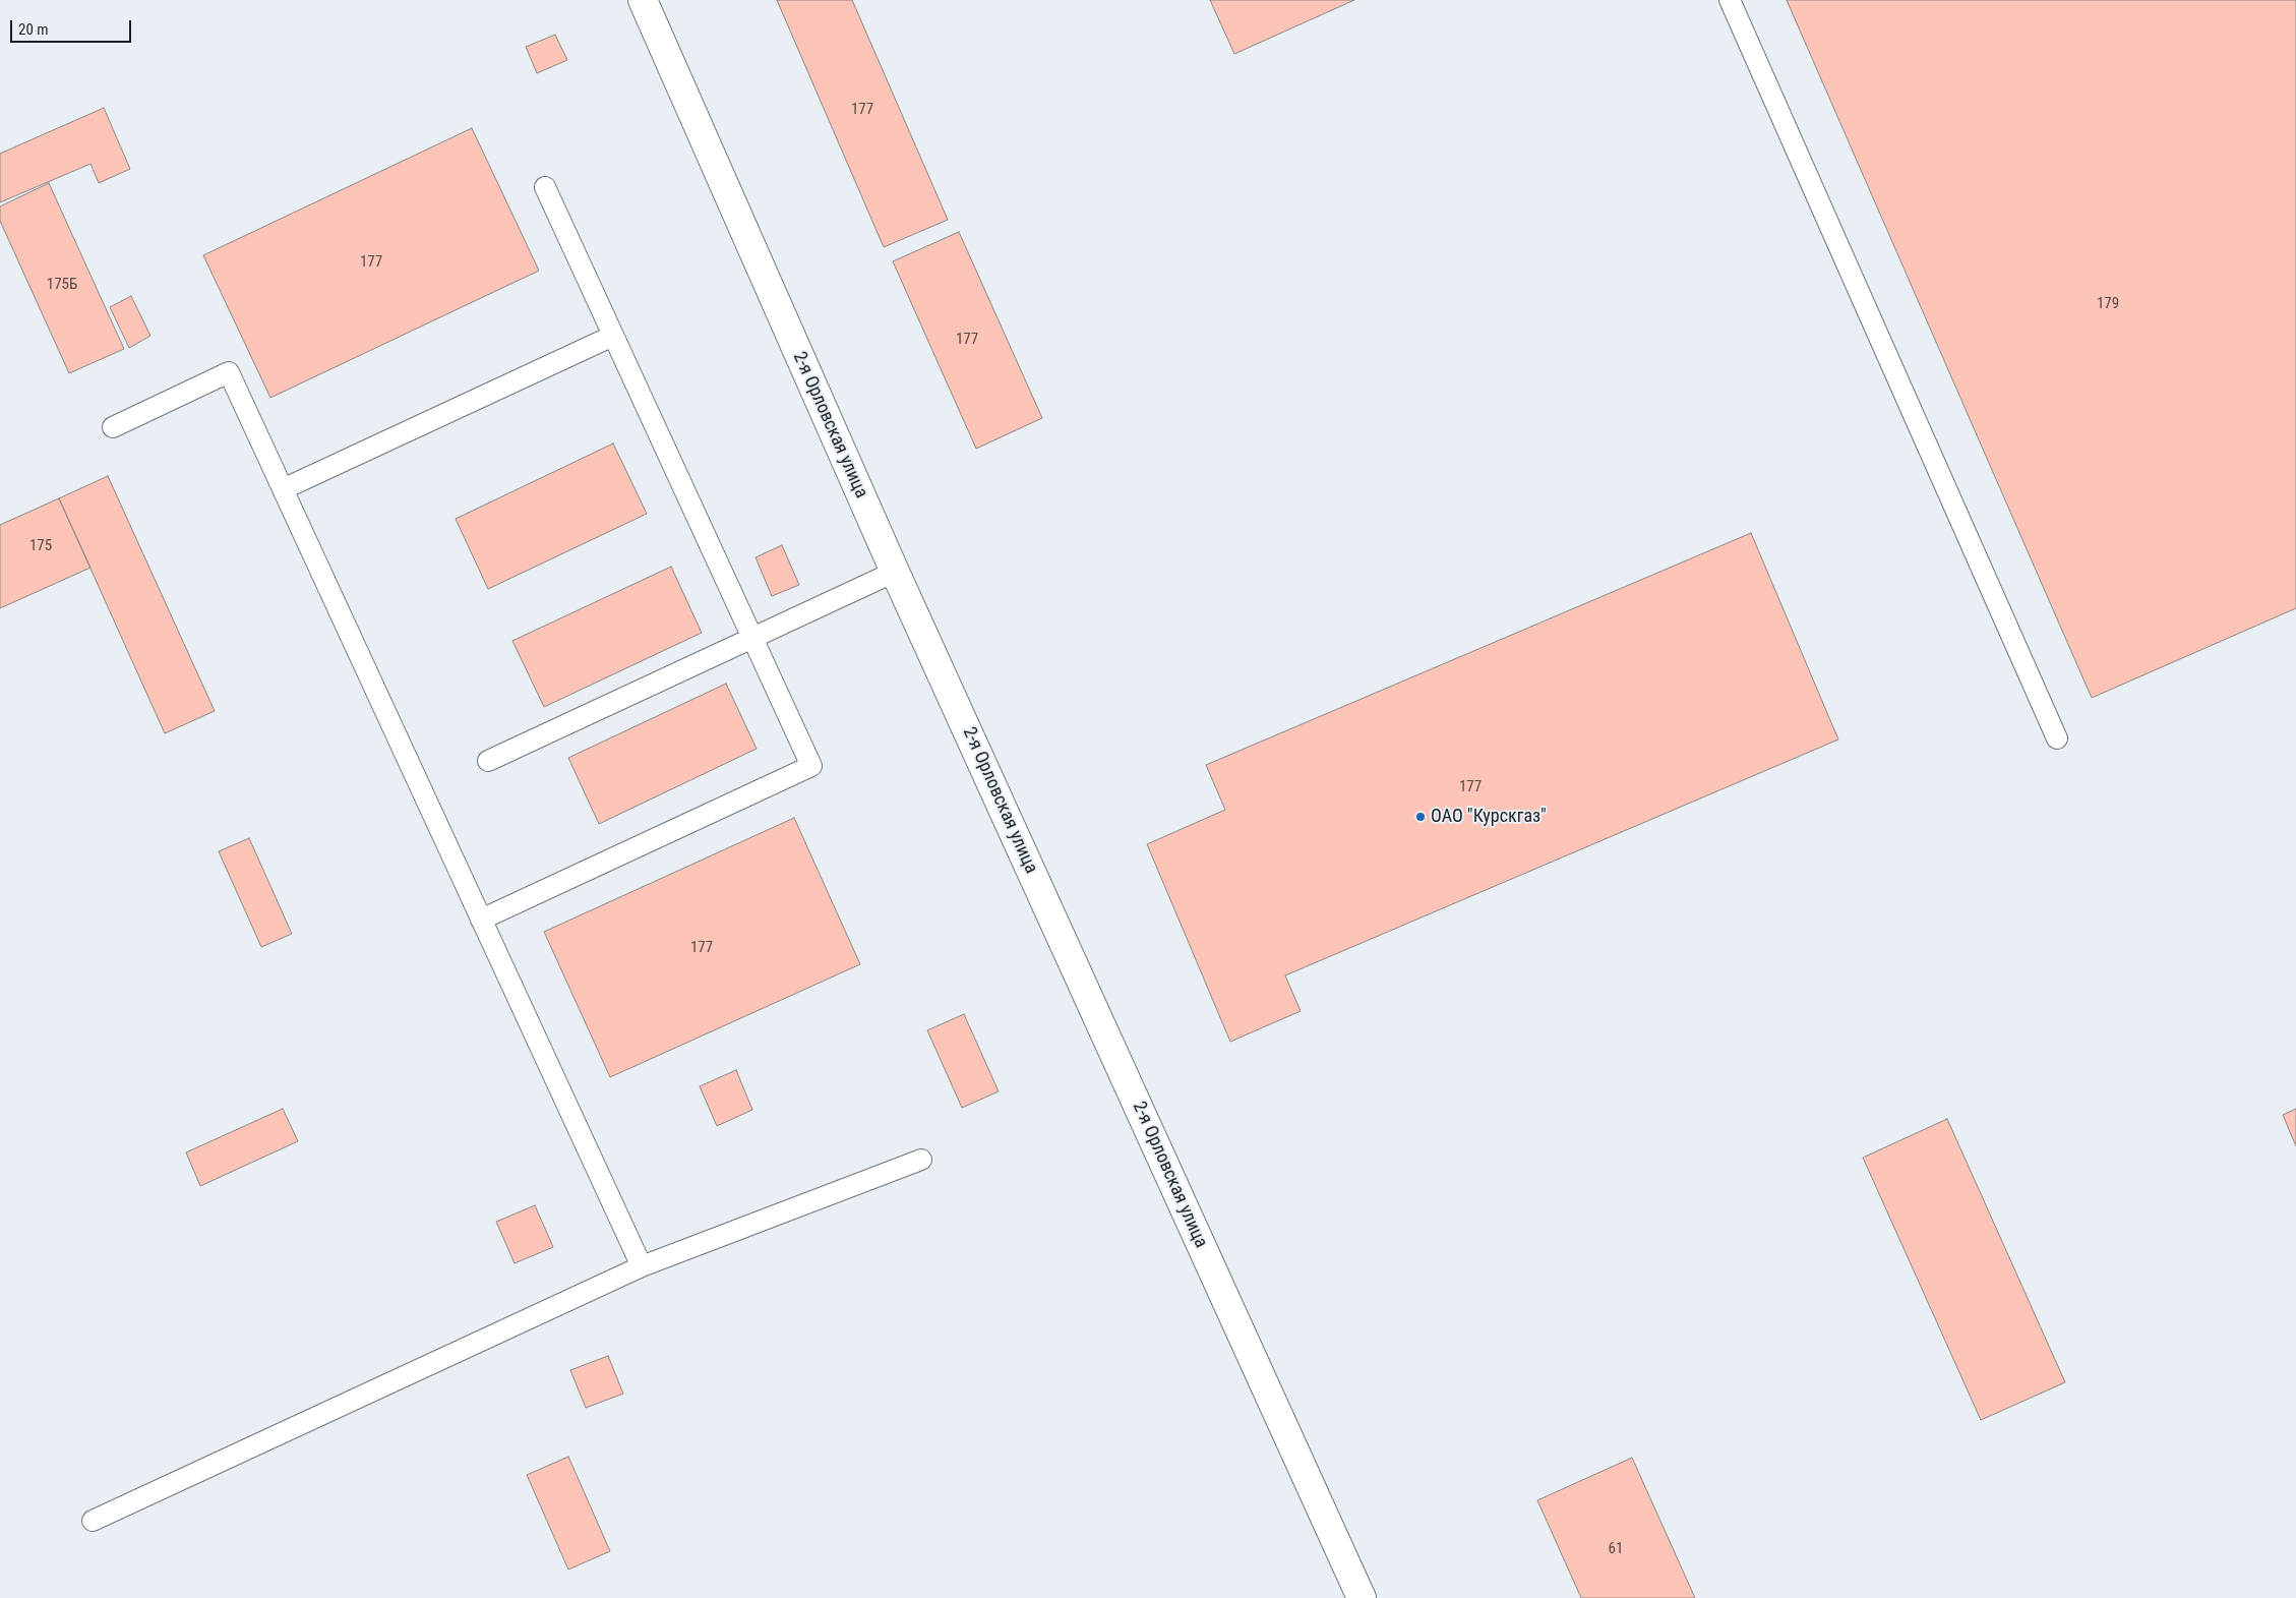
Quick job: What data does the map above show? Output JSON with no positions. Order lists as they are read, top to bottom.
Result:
{
  "streets": {
    "street": ["2-я Орловская улица"]
  },
  "places": ["ОАО \"Курскгаз\""],
  "house_numbers": [
    "177",
    "177",
    "175Б",
    "179",
    "177",
    "175",
    "177",
    "177",
    "61"
  ],
  "scale_bar": "20 m"
}
